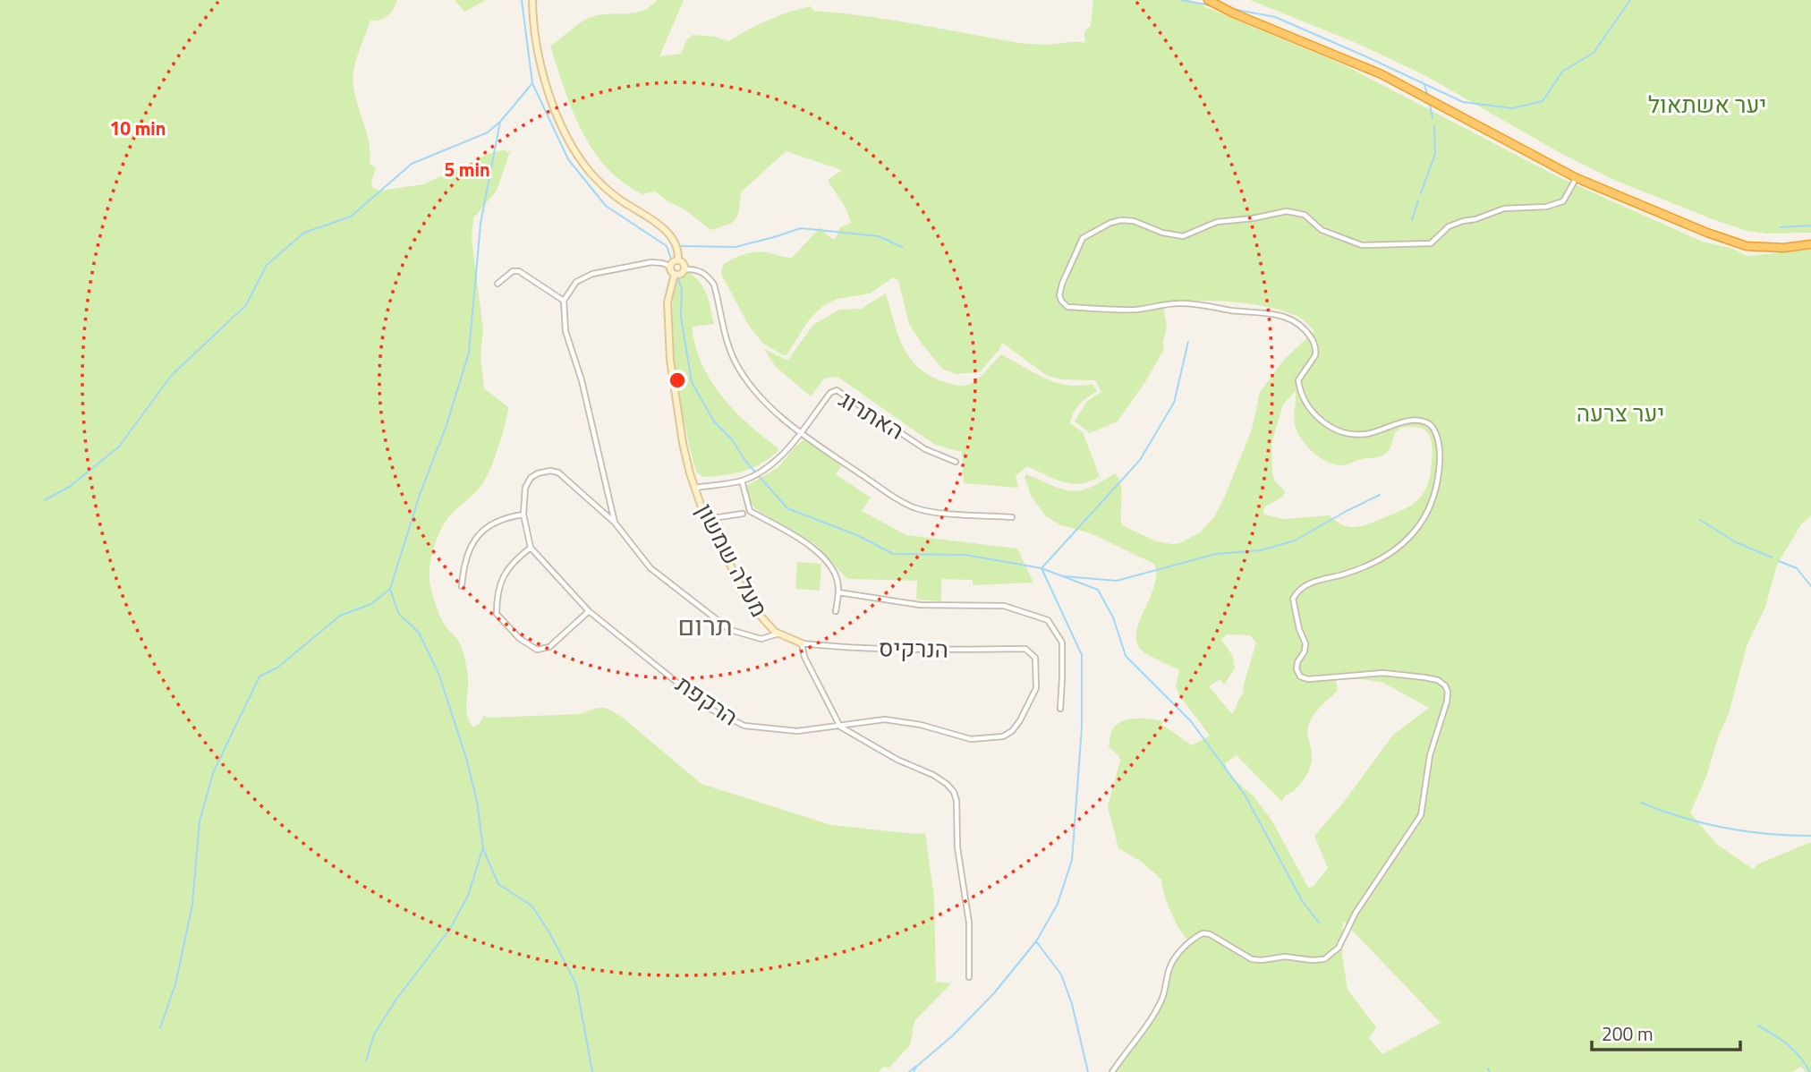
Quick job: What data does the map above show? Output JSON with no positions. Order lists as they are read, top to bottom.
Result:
{
  "streets": {
    "street": [
      "האתרוג",
      "מעלה שמשון",
      "הנרקיס",
      "הרקפת"
    ]
  },
  "crossings": [
    ["מעלה שמשון", "הנרקיס"],
    ["הנרקיס", "הרקפת"]
  ],
  "districts": ["תרום"],
  "parks": ["יער אשתאול", "יער צרעה"],
  "scale_bar": "200 m",
  "rings": ["10 min", "5 min"]
}
